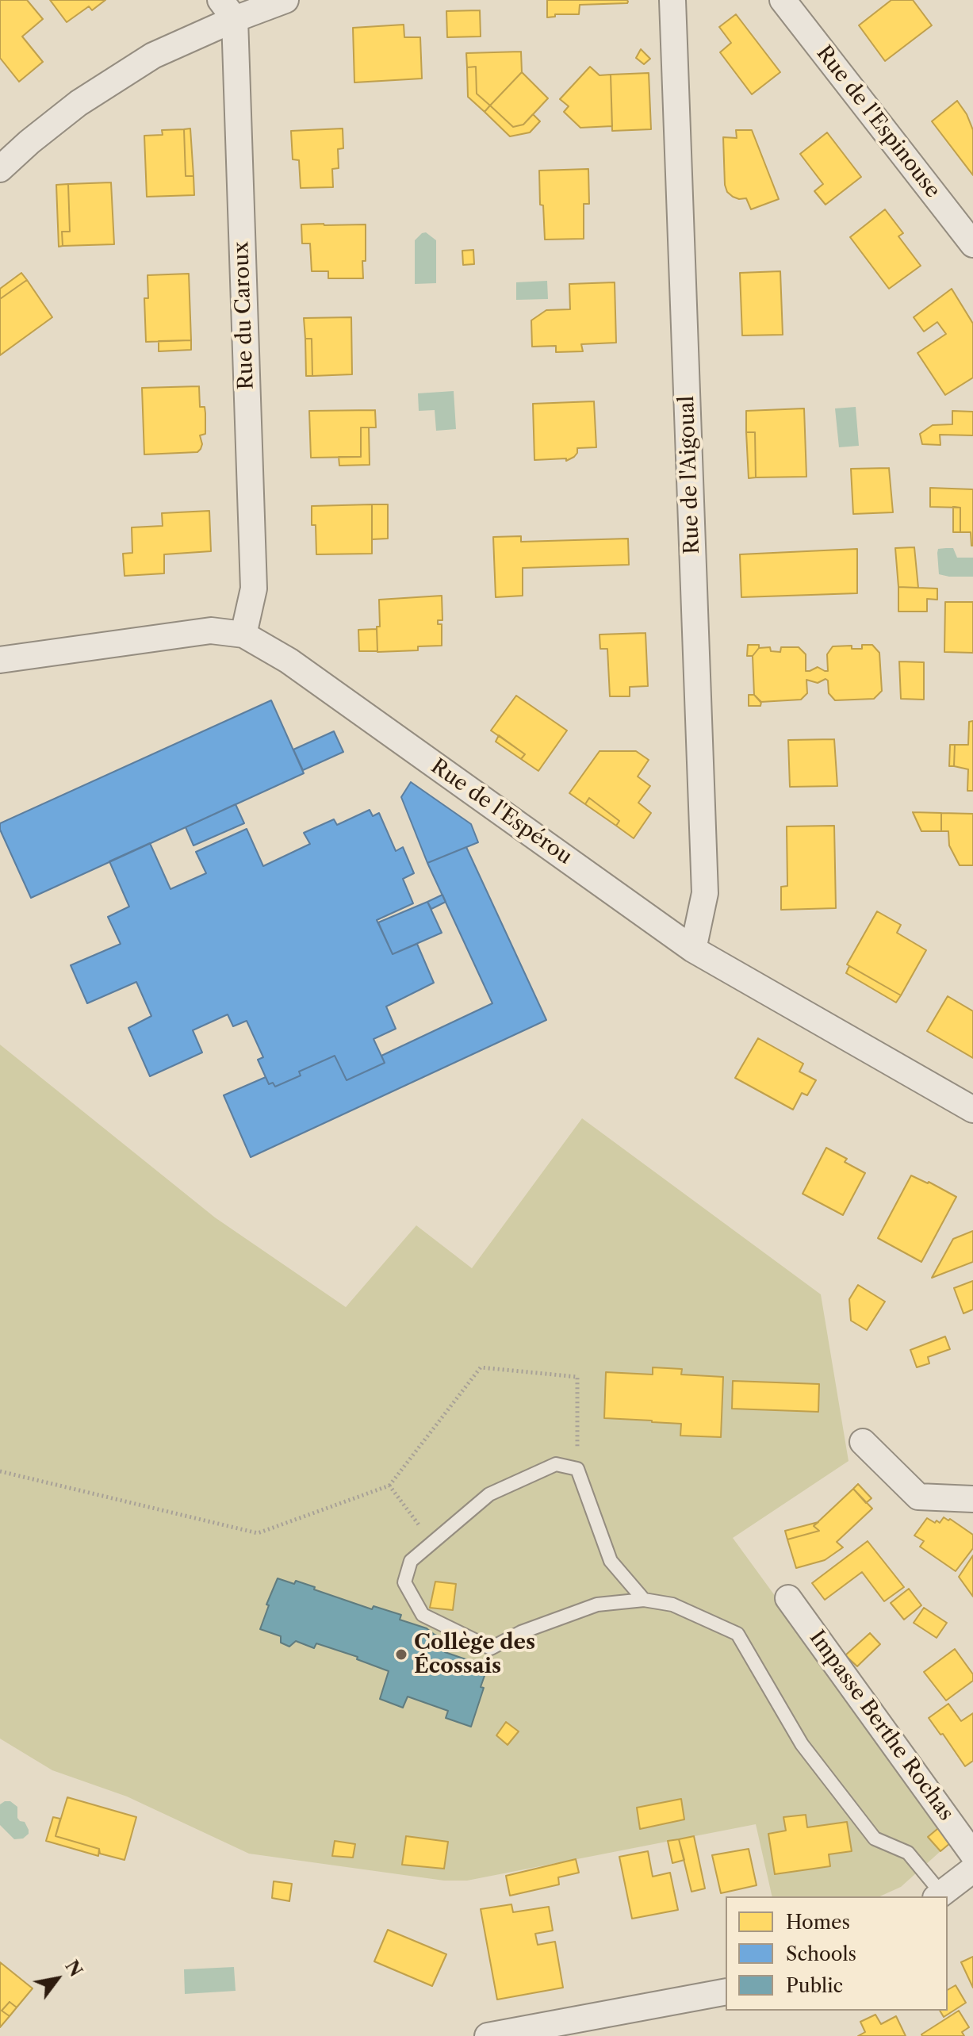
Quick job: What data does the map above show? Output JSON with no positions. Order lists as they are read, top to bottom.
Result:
{
  "streets": {
    "street": [
      "Rue de l'Espinouse",
      "Rue du Caroux",
      "Rue de l'Aigoual",
      "Rue de l'Espérou",
      "Impasse Berthe Rochas"
    ]
  },
  "crossings": [
    ["Rue du Caroux", "Rue de l'Espérou"],
    ["Rue de l'Aigoual", "Rue de l'Espérou"]
  ],
  "places": ["Collège des Écossais"],
  "legend": ["Homes", "Schools", "Public"],
  "north": "top right"
}
